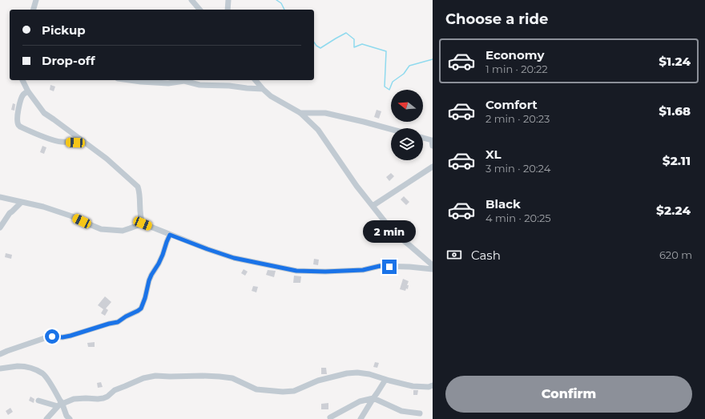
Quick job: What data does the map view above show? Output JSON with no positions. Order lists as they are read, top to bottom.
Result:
{
  "north": "left",
  "page": {
    "heading": "Choose a ride",
    "banner": ["Pickup", "Drop-off"],
    "list": [
      {
        "name": "Economy",
        "note": "1 min · 20:22",
        "value": "$1.24"
      },
      {
        "name": "Comfort",
        "note": "2 min · 20:23",
        "value": "$1.68"
      },
      {
        "name": "XL",
        "note": "3 min · 20:24",
        "value": "$2.11"
      },
      {
        "name": "Black",
        "note": "4 min · 20:25",
        "value": "$2.24"
      }
    ],
    "bubble": "2 min",
    "pay": ["Cash", "620 m"],
    "buttons": "Confirm"
  }
}
